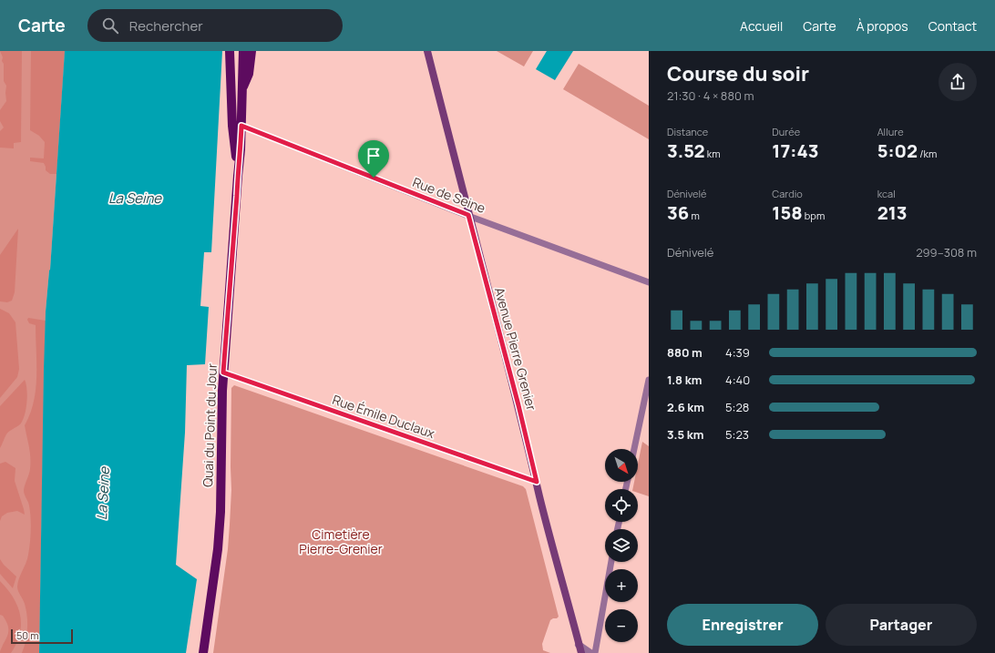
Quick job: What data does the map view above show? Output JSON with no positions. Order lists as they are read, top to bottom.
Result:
{
  "streets": {
    "main road": ["Avenue Pierre Grenier", "Quai du Point du Jour"],
    "street": ["Rue de Seine", "Rue Émile Duclaux"]
  },
  "crossings": [
    ["Rue de Seine", "Avenue Pierre Grenier"],
    ["Rue de Seine", "Quai du Point du Jour"],
    ["Avenue Pierre Grenier", "Rue Émile Duclaux"],
    ["Rue Émile Duclaux", "Quai du Point du Jour"]
  ],
  "water": ["La Seine"],
  "parks": ["Cimetière Pierre-Grenier"],
  "scale_bar": "50 m",
  "north": "bottom right",
  "page": {
    "header": "Carte",
    "search": "Rechercher",
    "nav": [
      "Accueil",
      "Carte",
      "À propos",
      "Contact"
    ],
    "heading": ["Course du soir", "21:30 · 4 × 880 m"],
    "stats": [
      ["Distance", "3.52 km"],
      ["Durée", "17:43"],
      ["Allure", "5:02 /km"],
      ["Dénivelé", "36 m"],
      ["Cardio", "158 bpm"],
      ["kcal", "213"]
    ],
    "chart": ["Dénivelé", "299–308 m"],
    "list": [
      {
        "name": "880 m",
        "note": "4:39"
      },
      {
        "name": "1.8 km",
        "note": "4:40"
      },
      {
        "name": "2.6 km",
        "note": "5:28"
      },
      {
        "name": "3.5 km",
        "note": "5:23"
      }
    ],
    "map_buttons": ["+", "−"],
    "buttons": ["Enregistrer", "Partager"],
    "scale": "50 m"
  }
}
